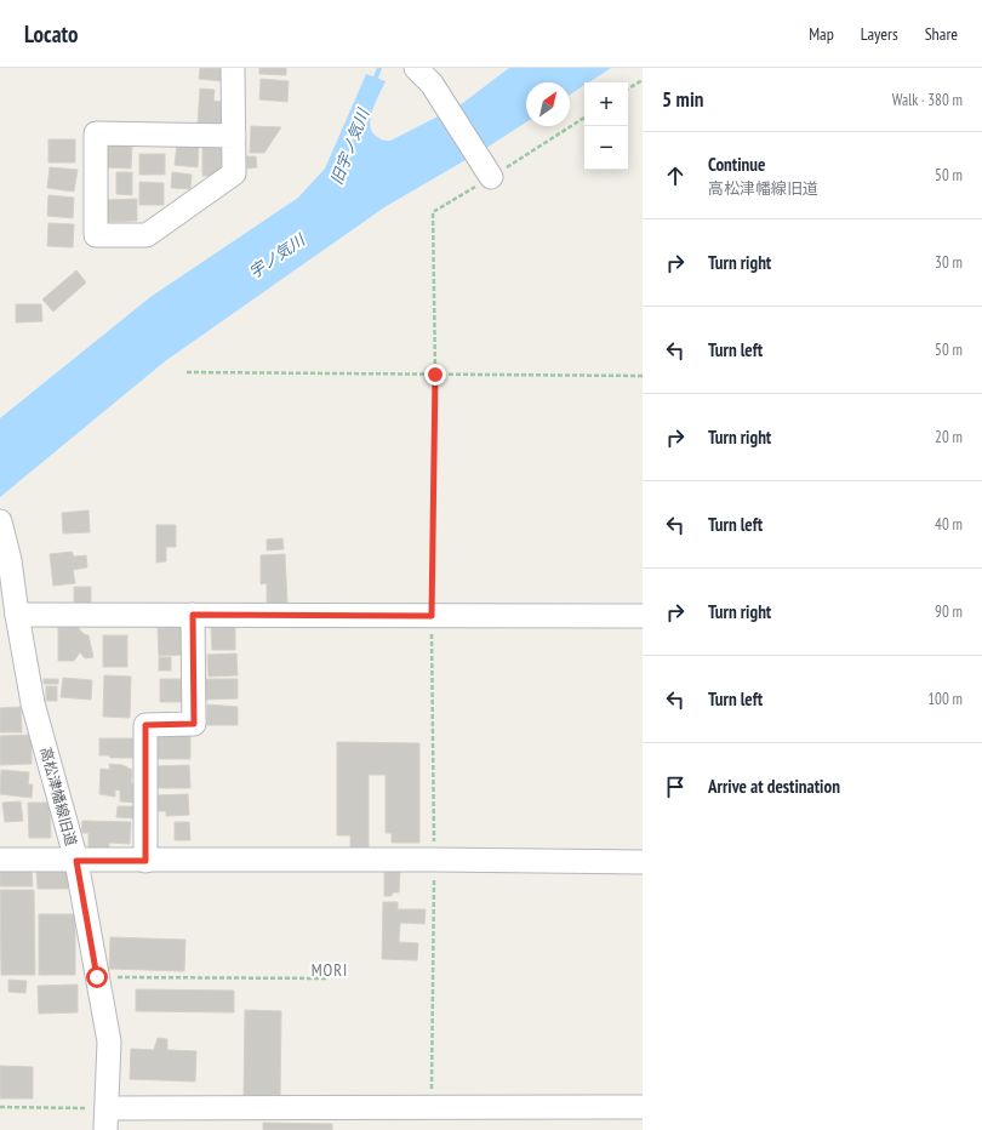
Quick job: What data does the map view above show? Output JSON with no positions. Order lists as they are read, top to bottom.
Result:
{
  "streets": {
    "street": ["高松津幡線旧道"]
  },
  "districts": ["MORI"],
  "water": ["旧宇ノ気川", "宇ノ気川"],
  "north": "top right",
  "page": {
    "header": "Locato",
    "nav": ["Map", "Layers", "Share"],
    "heading": ["5 min", "Walk · 380 m"],
    "map_buttons": ["+", "−"],
    "list": [
      ["Continue", "高松津幡線旧道", "50 m"],
      ["Turn right", "30 m"],
      ["Turn left", "50 m"],
      ["Turn right", "20 m"],
      ["Turn left", "40 m"],
      ["Turn right", "90 m"],
      ["Turn left", "100 m"],
      "Arrive at destination"
    ]
  }
}
